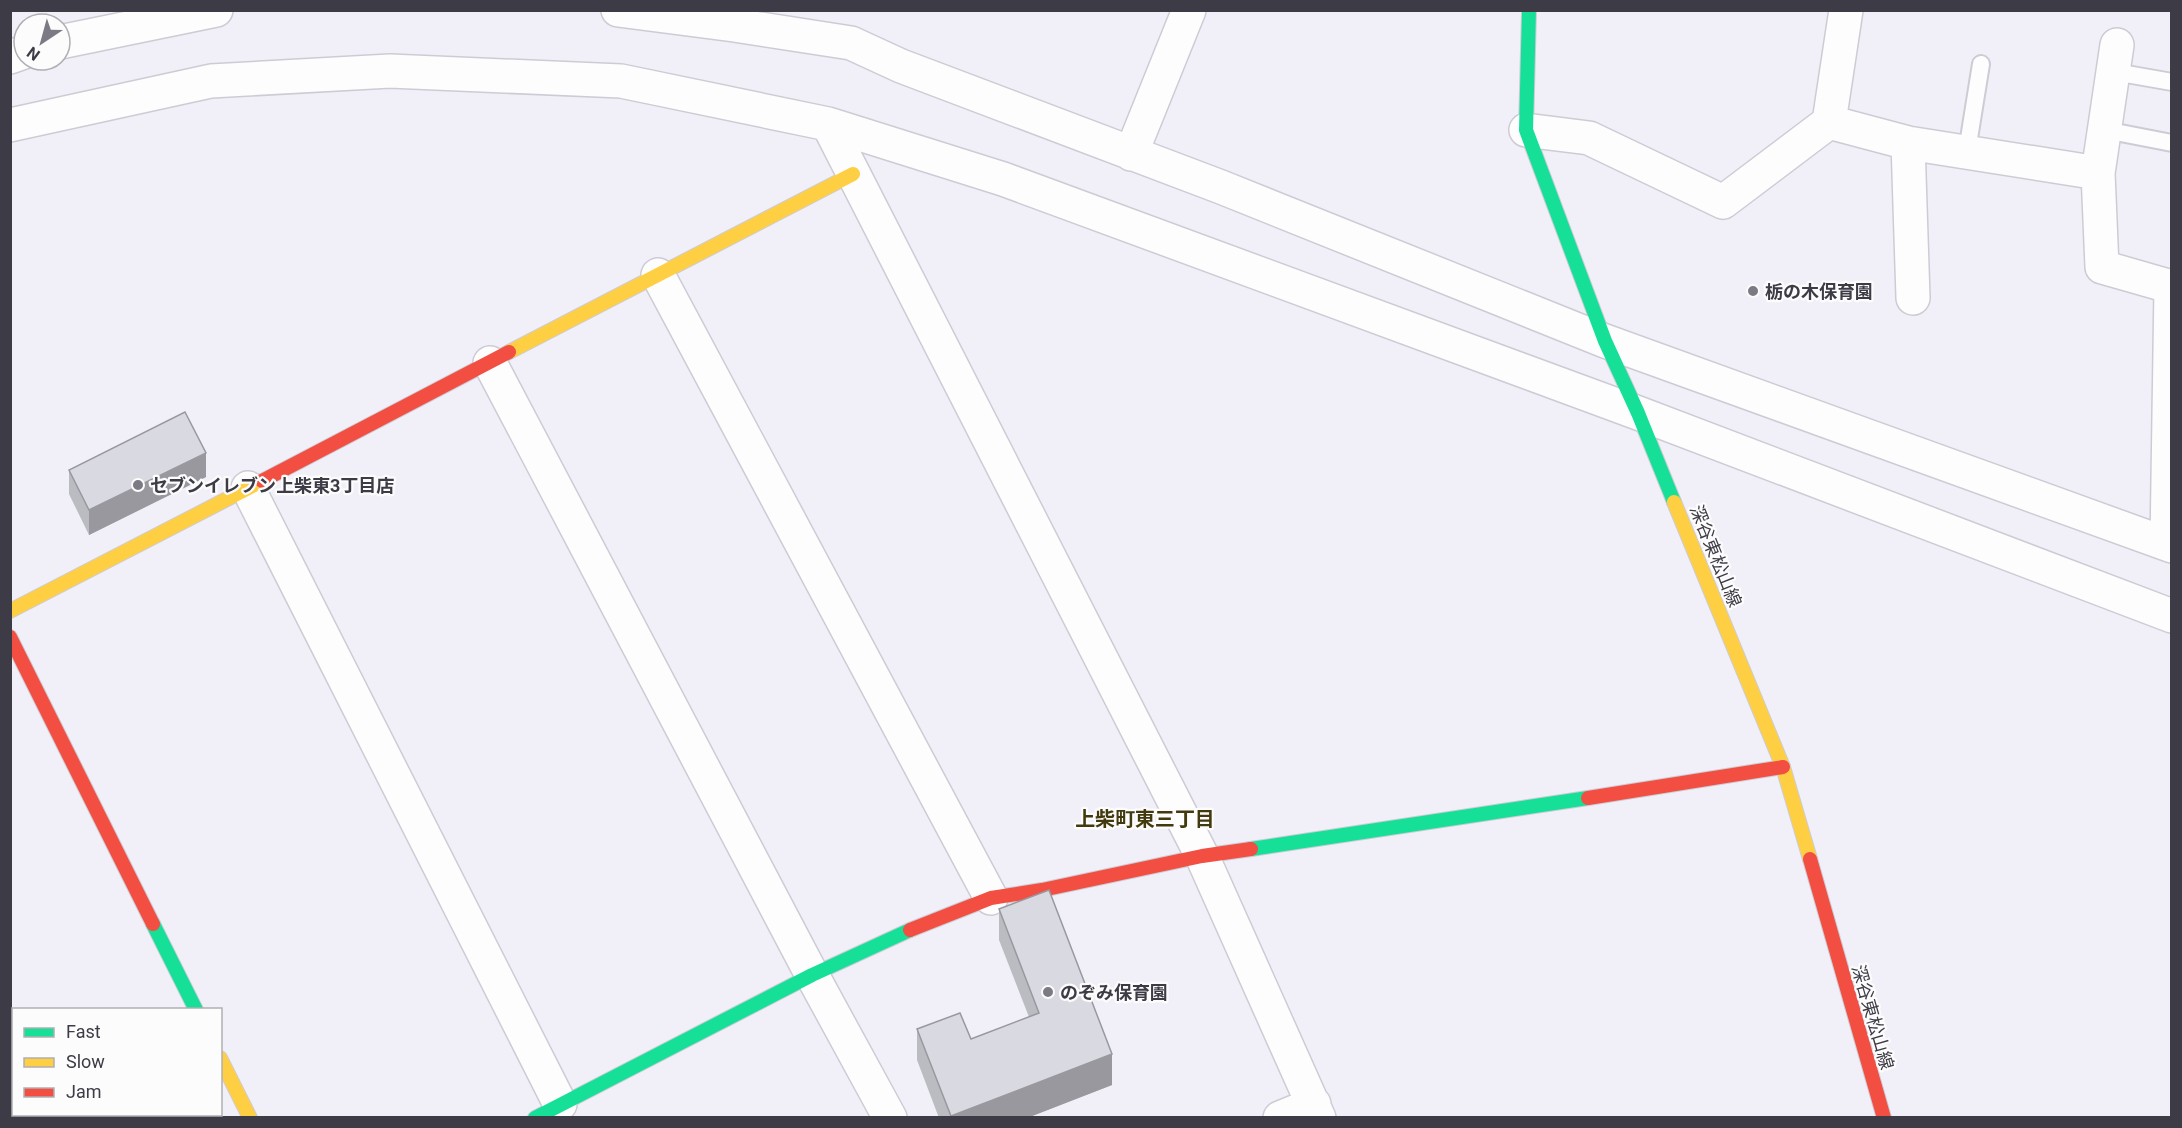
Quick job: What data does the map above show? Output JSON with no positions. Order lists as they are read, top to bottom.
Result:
{
  "streets": {
    "street": ["深谷東松山線"]
  },
  "districts": ["上柴町東三丁目"],
  "places": ["栃の木保育園", "セブンイレブン上柴東3丁目店", "のぞみ保育園"],
  "legend": ["Fast", "Slow", "Jam"],
  "north": "bottom left"
}
